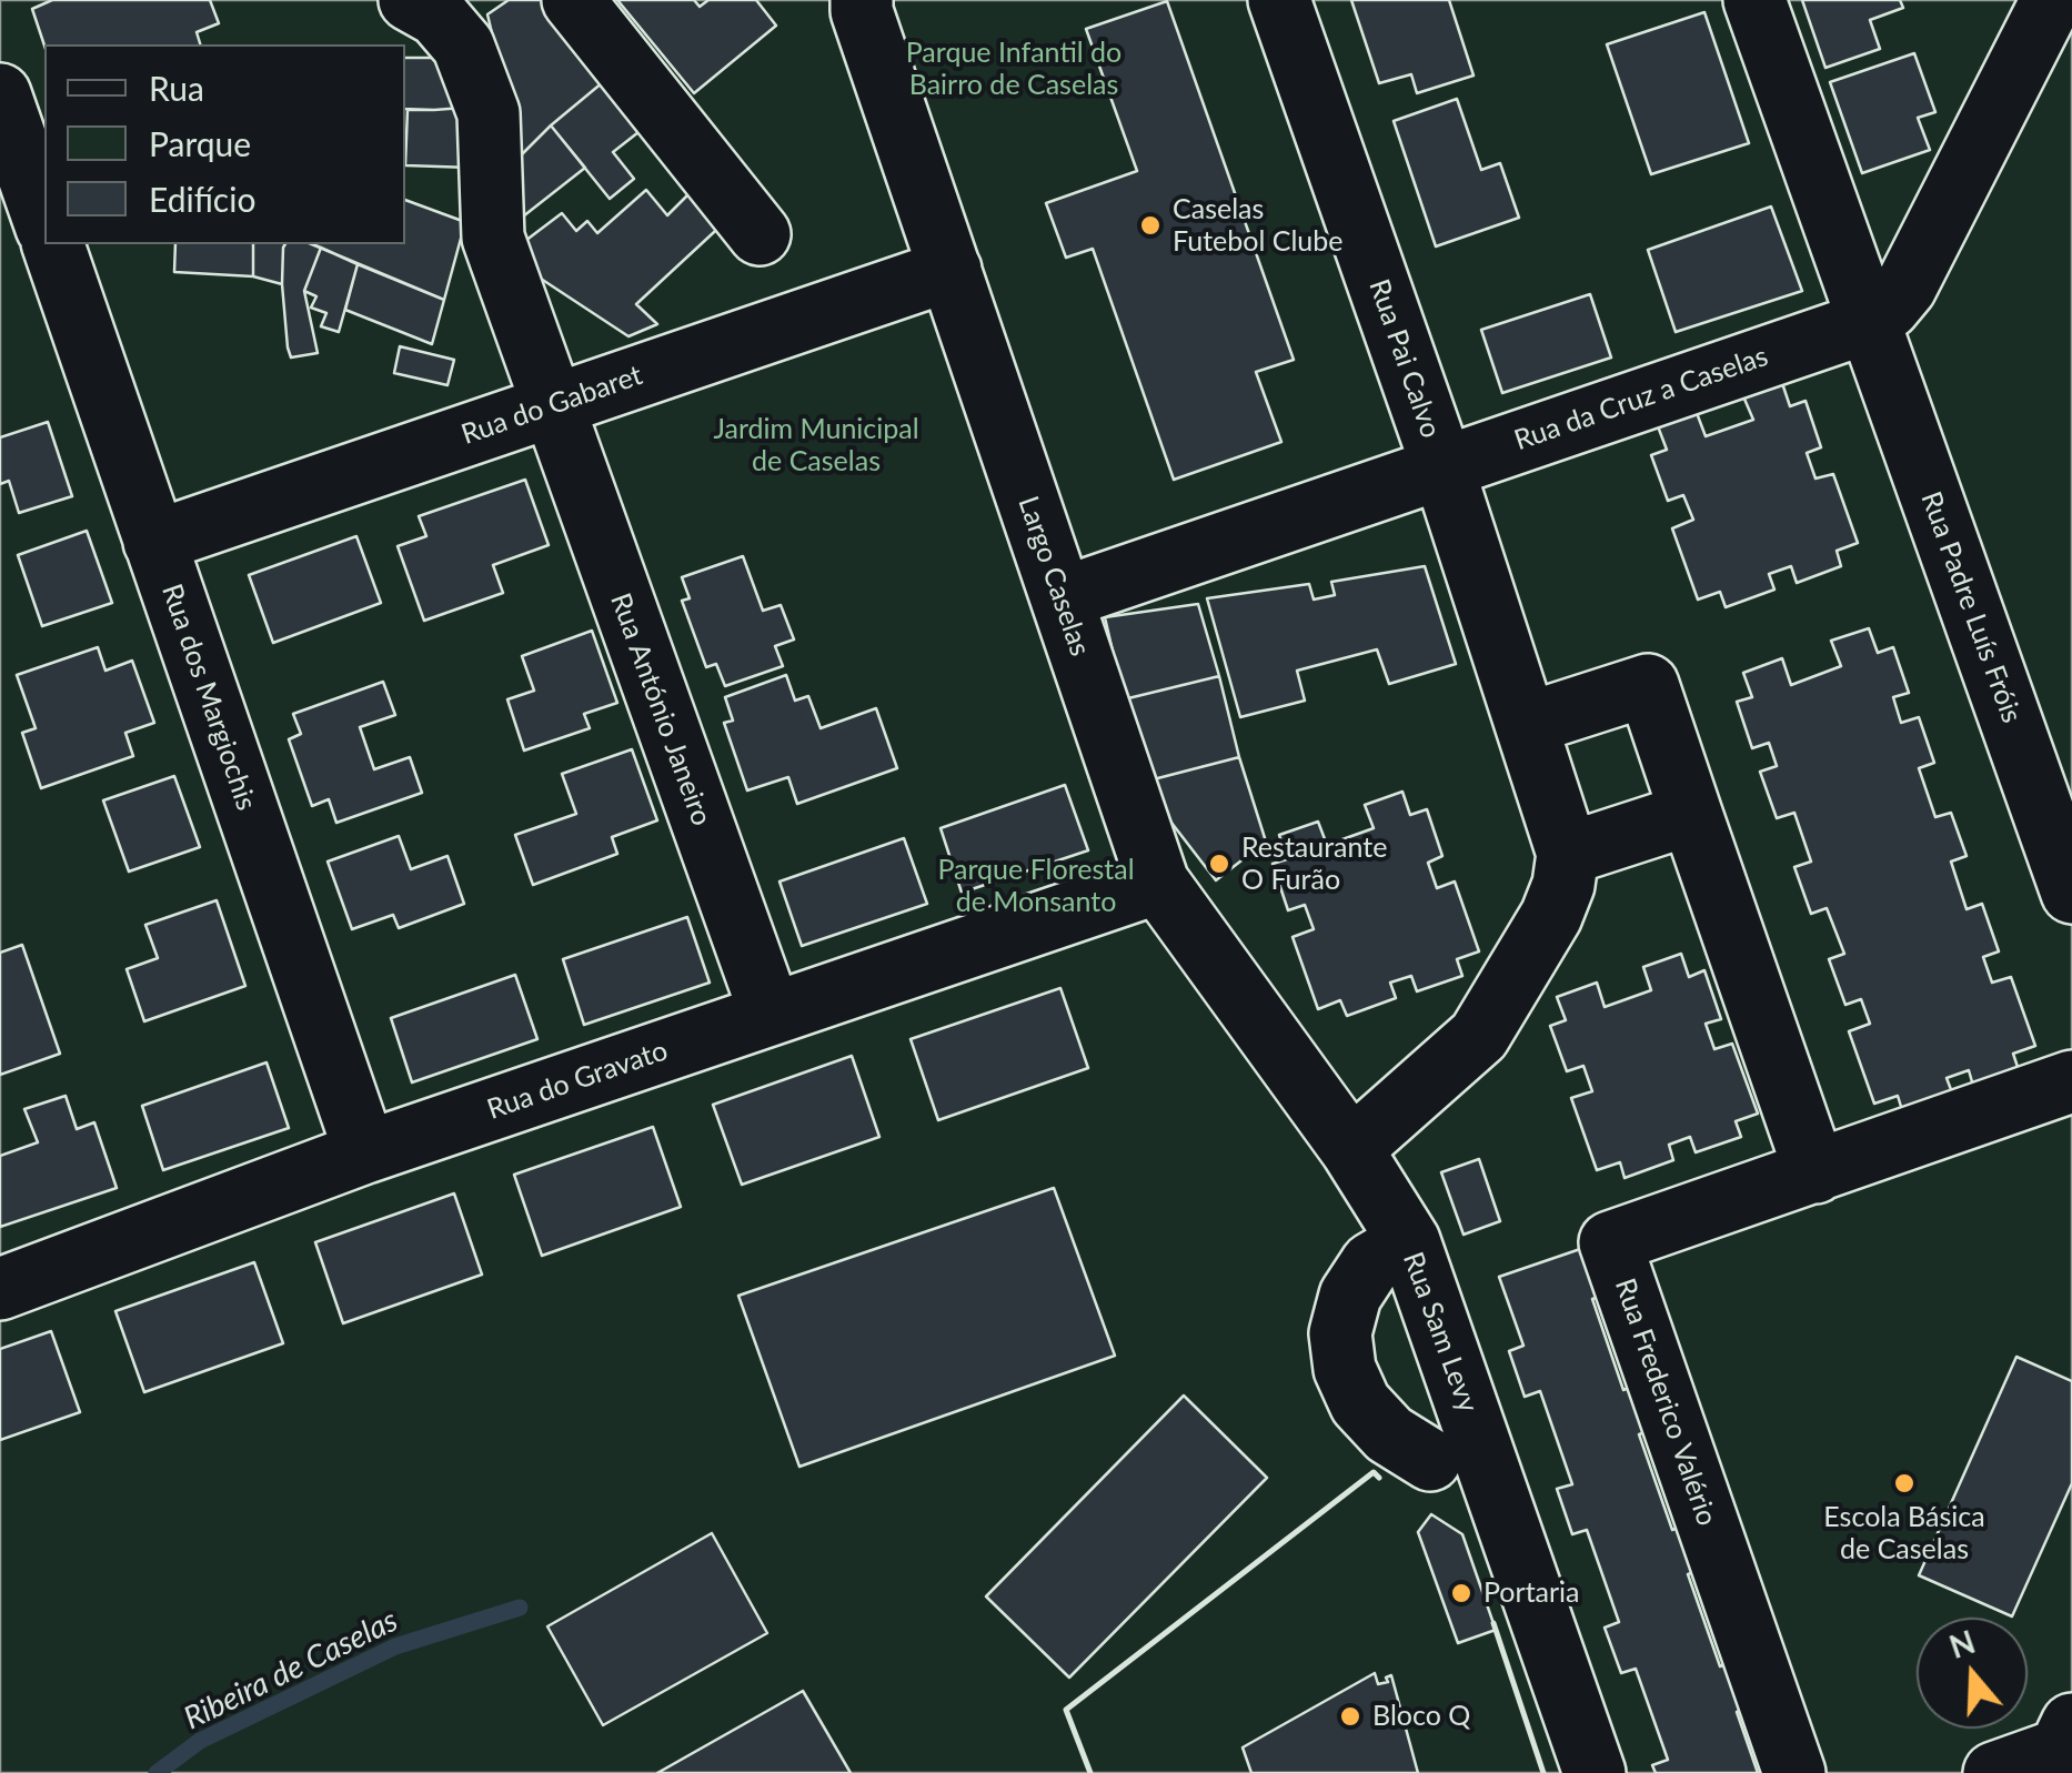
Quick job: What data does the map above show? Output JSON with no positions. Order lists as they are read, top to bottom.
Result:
{
  "streets": {
    "street": [
      "Rua Pai Calvo",
      "Rua da Cruz a Caselas",
      "Rua do Gabaret",
      "Largo Caselas",
      "Rua Padre Luís Fróis",
      "Rua dos Margiochis",
      "Rua António Janeiro",
      "Rua do Gravato",
      "Rua Sam Levy",
      "Rua Frederico Valério"
    ]
  },
  "crossings": [
    ["Rua Pai Calvo", "Rua da Cruz a Caselas"],
    ["Rua da Cruz a Caselas", "Largo Caselas"],
    ["Rua da Cruz a Caselas", "Rua Padre Luís Fróis"],
    ["Rua do Gabaret", "Largo Caselas"],
    ["Rua do Gabaret", "Rua dos Margiochis"],
    ["Rua do Gabaret", "Rua António Janeiro"],
    ["Largo Caselas", "Rua do Gravato"],
    ["Largo Caselas", "Rua Sam Levy"],
    ["Rua dos Margiochis", "Rua do Gravato"],
    ["Rua António Janeiro", "Rua do Gravato"],
    ["Rua do Gravato", "Rua Sam Levy"]
  ],
  "water": ["Ribeira de Caselas"],
  "parks": ["Parque Infantil do Bairro de Caselas", "Jardim Municipal de Caselas", "Parque Florestal de Monsanto"],
  "places": [
    "Caselas Futebol Clube",
    "Restaurante O Furão",
    "Escola Básica de Caselas",
    "Portaria",
    "Bloco Q"
  ],
  "legend": ["Rua", "Parque", "Edifício"],
  "north": "top"
}
